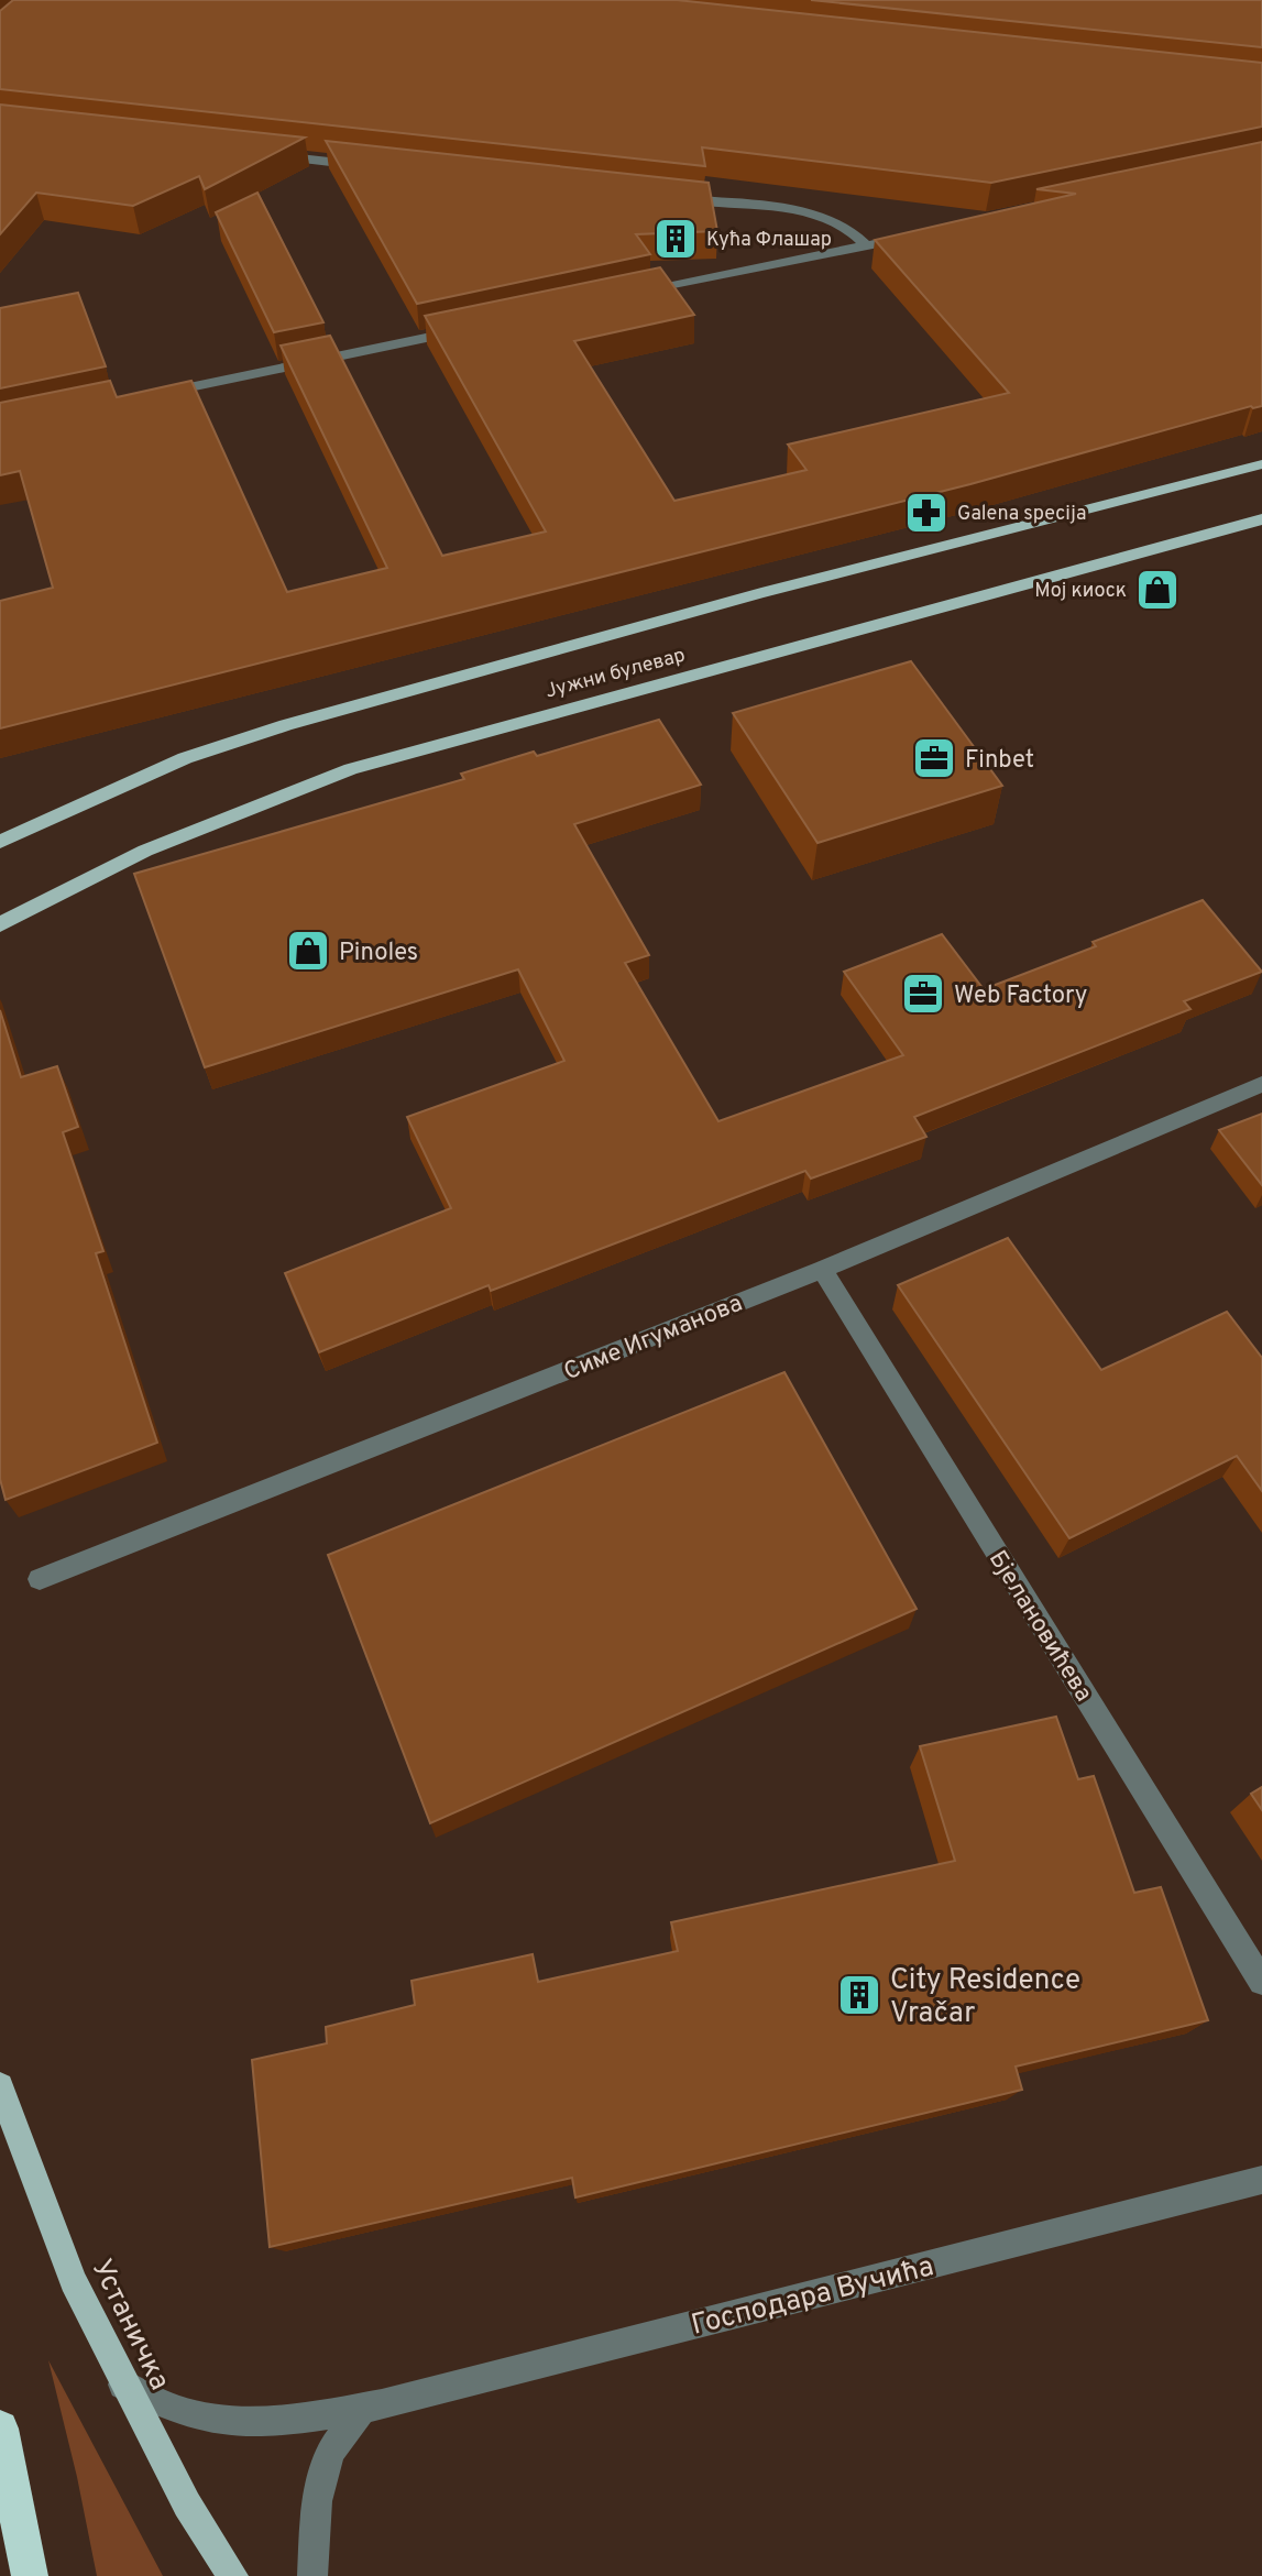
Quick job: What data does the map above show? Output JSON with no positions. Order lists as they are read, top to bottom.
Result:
{
  "streets": {
    "main road": ["Јужни булевар", "Устаничка"],
    "street": ["Симе Игуманова", "Бјелановићева", "Господара Вучића"]
  },
  "crossings": [
    ["Симе Игуманова", "Бјелановићева"],
    ["Господара Вучића", "Устаничка"]
  ],
  "places": {
    "building": ["Кућа Флашар", "City Residence Vračar"],
    "pharmacy": ["Galena specija"],
    "shop": ["Мој киоск", "Pinoles"],
    "office": ["Finbet", "Web Factory"]
  }
}
